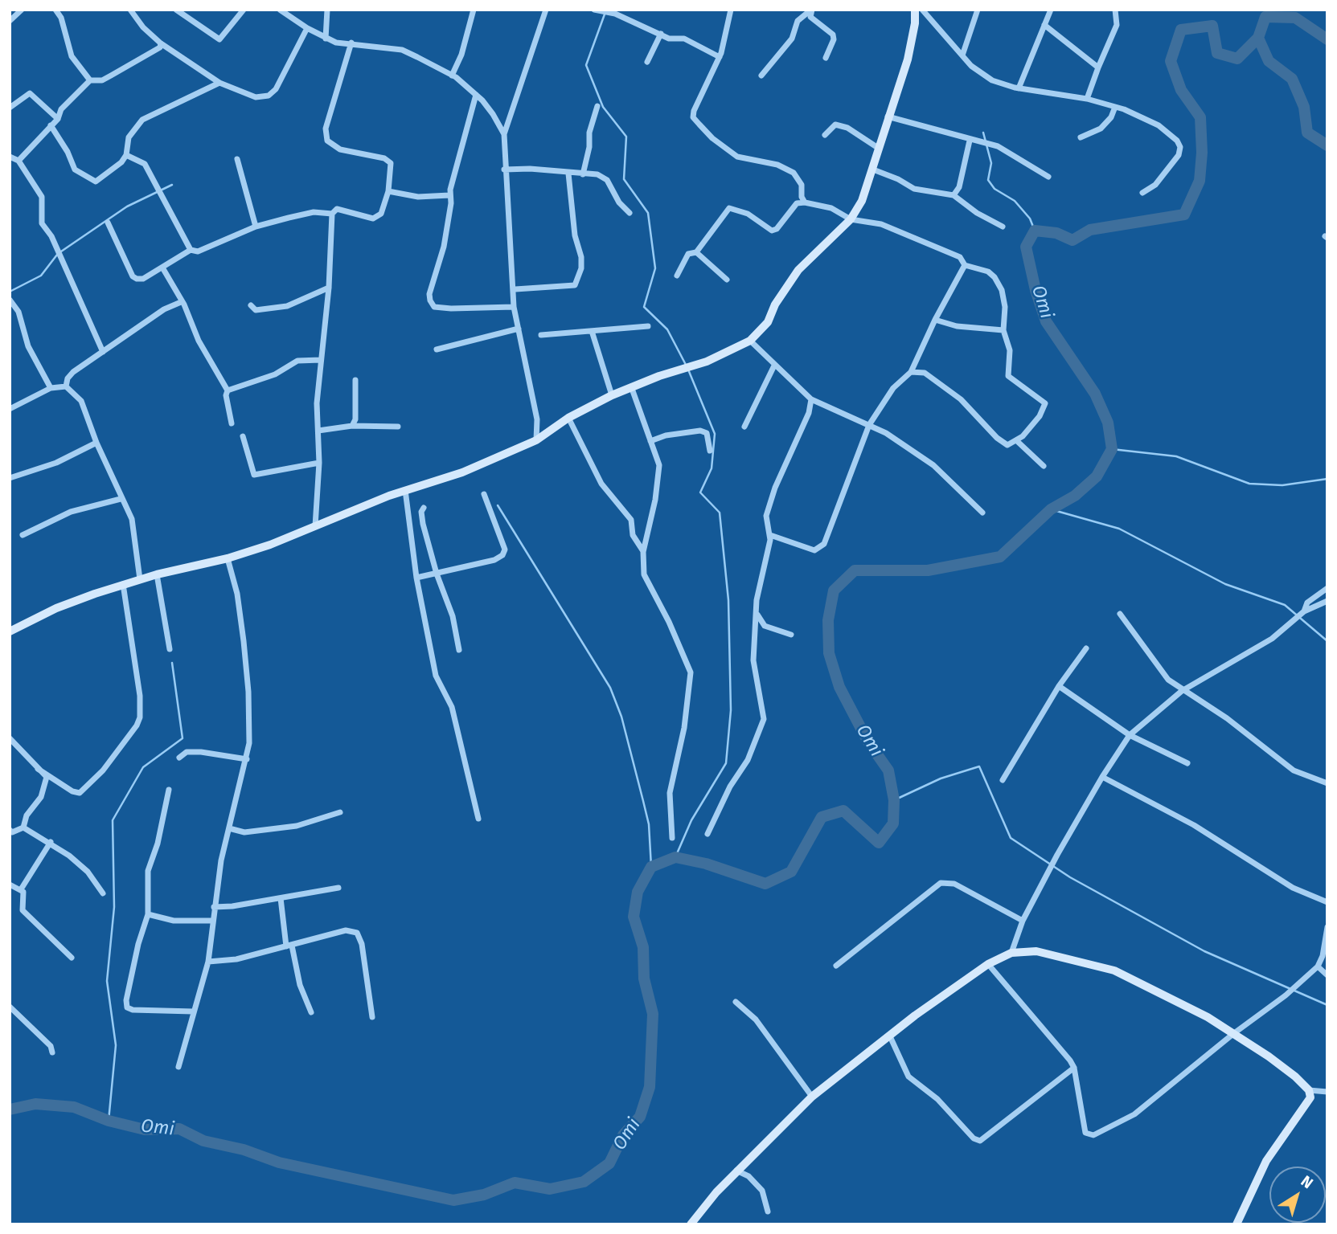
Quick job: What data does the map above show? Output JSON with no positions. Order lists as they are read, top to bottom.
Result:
{
  "water": ["Omi"],
  "north": "top right"
}
